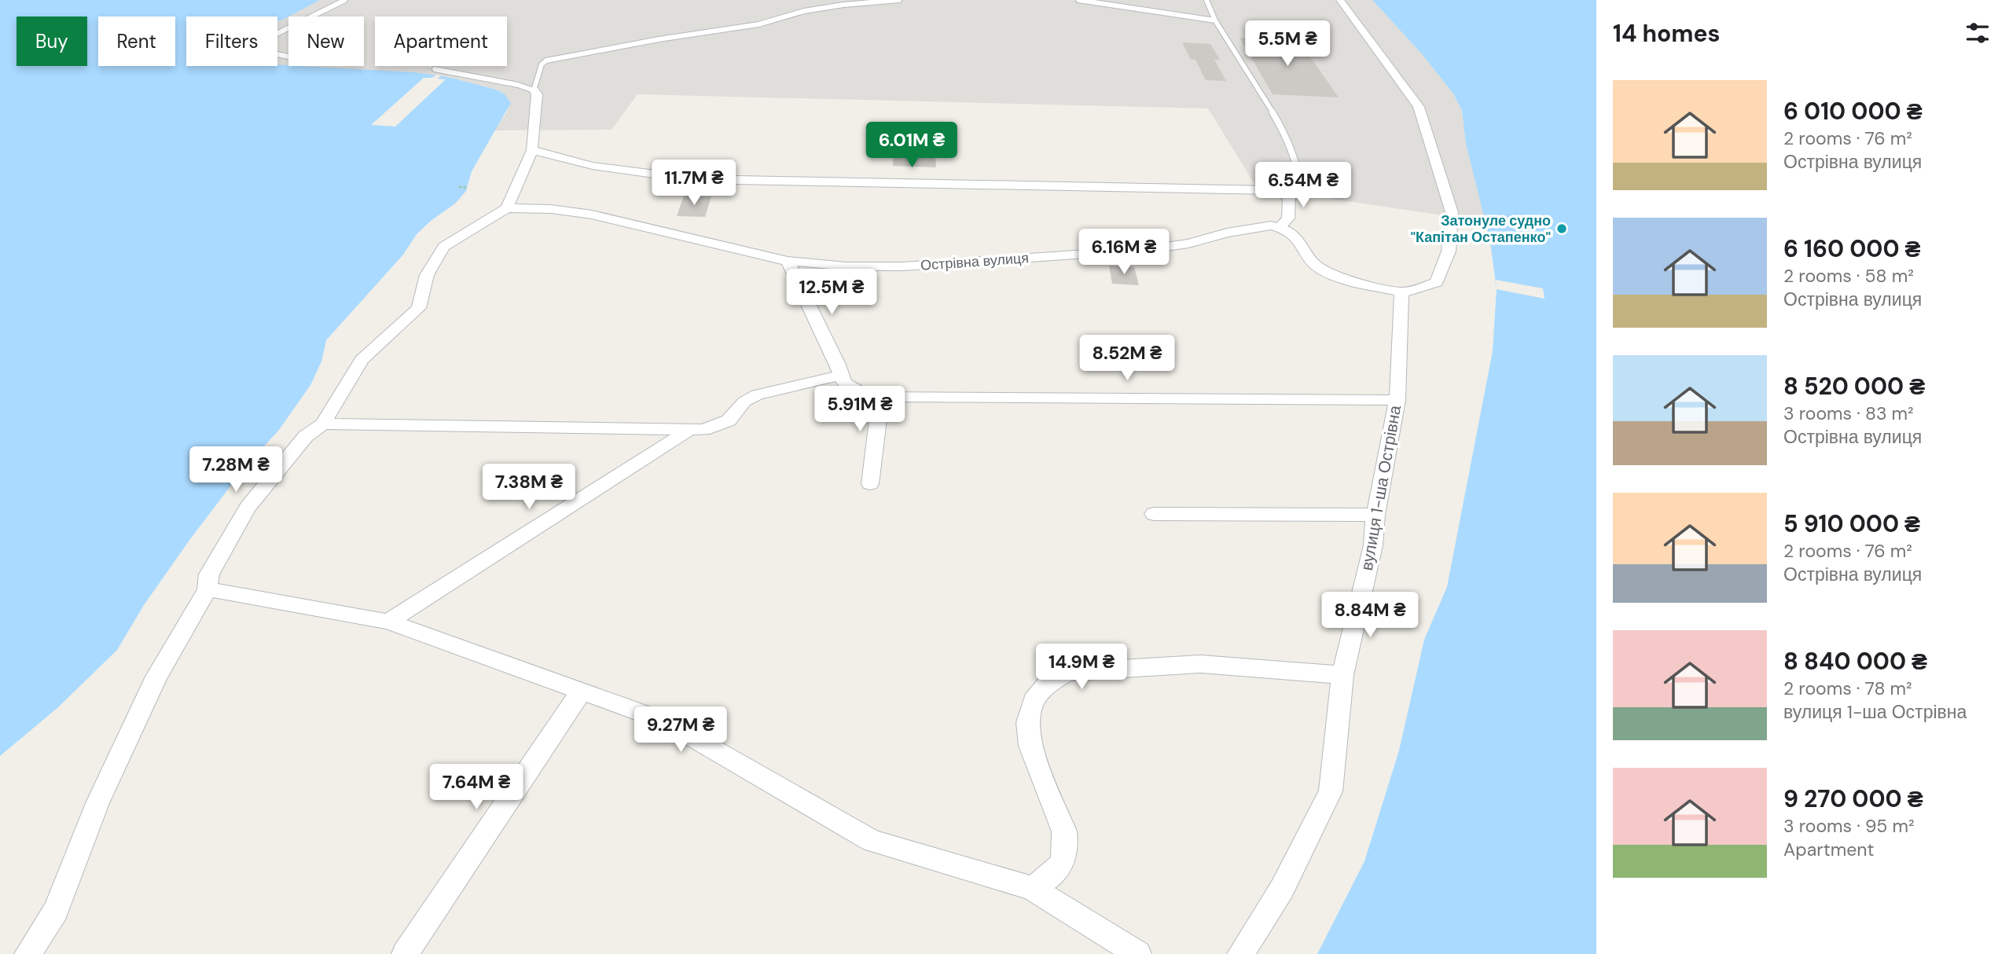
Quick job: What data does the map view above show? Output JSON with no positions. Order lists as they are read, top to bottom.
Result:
{
  "streets": {
    "street": ["Острівна вулиця", "вулиця 1-ша Острівна"]
  },
  "places": ["Затонуле судно \"Капітан Остапенко\""],
  "page": {
    "heading": "14 homes",
    "chip": [
      "Buy",
      "Rent",
      "Filters",
      "New",
      "Apartment"
    ],
    "price": [
      "5.5M ₴",
      "6.01M ₴",
      "11.7M ₴",
      "6.54M ₴",
      "6.16M ₴",
      "12.5M ₴",
      "8.52M ₴",
      "5.91M ₴",
      "7.28M ₴",
      "7.38M ₴",
      "8.84M ₴",
      "14.9M ₴",
      "9.27M ₴",
      "7.64M ₴"
    ],
    "list": [
      {
        "name": "6 010 000 ₴",
        "note": "2 rooms · 76 m² · Острівна вулиця"
      },
      {
        "name": "6 160 000 ₴",
        "note": "2 rooms · 58 m² · Острівна вулиця"
      },
      {
        "name": "8 520 000 ₴",
        "note": "3 rooms · 83 m² · Острівна вулиця"
      },
      {
        "name": "5 910 000 ₴",
        "note": "2 rooms · 76 m² · Острівна вулиця"
      },
      {
        "name": "8 840 000 ₴",
        "note": "2 rooms · 78 m² · вулиця 1-ша Острівна"
      },
      {
        "name": "9 270 000 ₴",
        "note": "3 rooms · 95 m² · Apartment"
      }
    ]
  }
}
